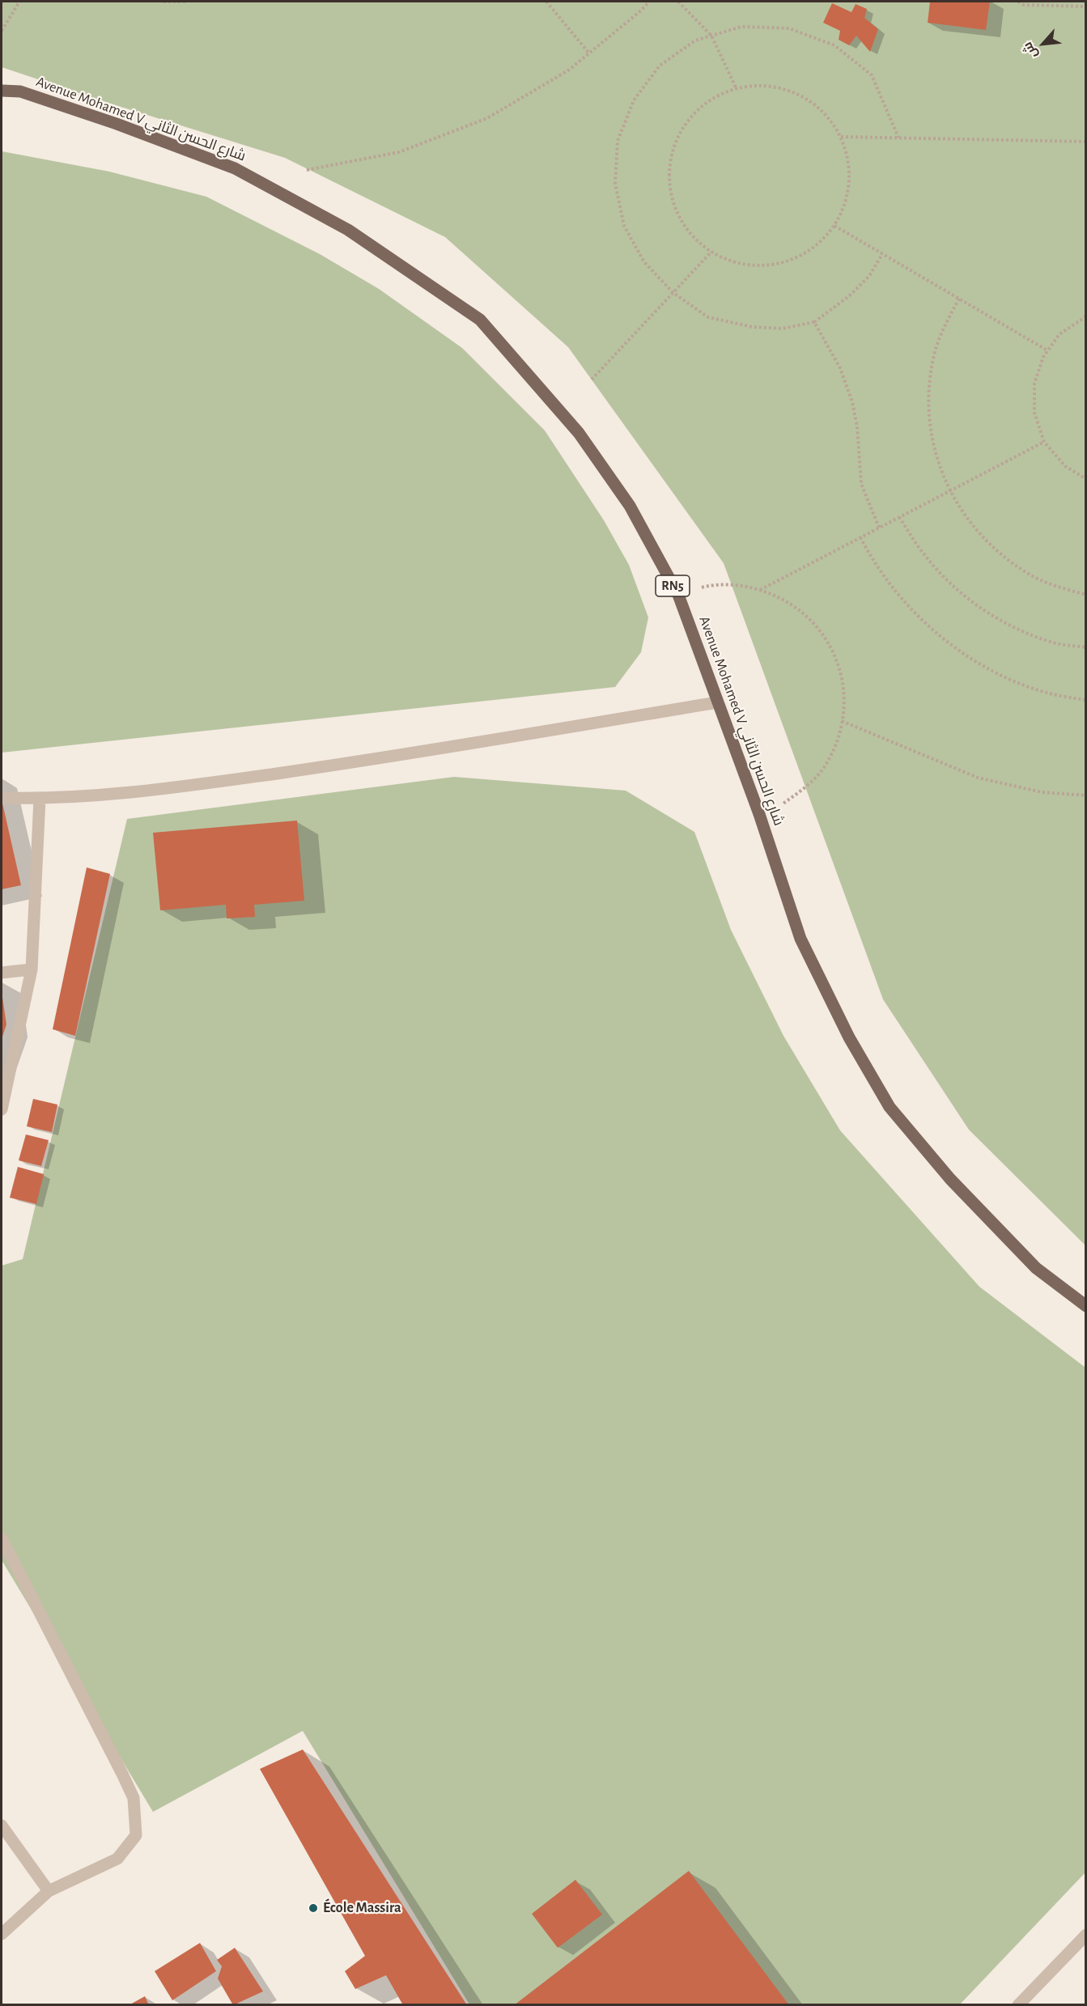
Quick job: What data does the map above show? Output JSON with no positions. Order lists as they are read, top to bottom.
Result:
{
  "streets": {
    "main road": ["Avenue Mohamed V شارع الحسن الثاني", "RN5"]
  },
  "crossings": [
    ["Avenue Mohamed V شارع الحسن الثاني", "RN5"]
  ],
  "places": ["École Massira"],
  "north": "bottom left"
}
